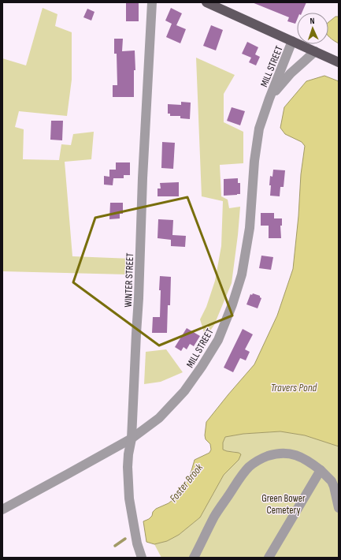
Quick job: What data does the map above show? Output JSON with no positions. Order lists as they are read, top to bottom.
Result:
{
  "streets": {
    "street": ["MILL STREET", "WINTER STREET"]
  },
  "crossings": [
    ["MILL STREET", "WINTER STREET"]
  ],
  "water": ["Travers Pond", "Foster Brook"],
  "parks": ["Green Bower Cemetery"],
  "north": "top"
}
